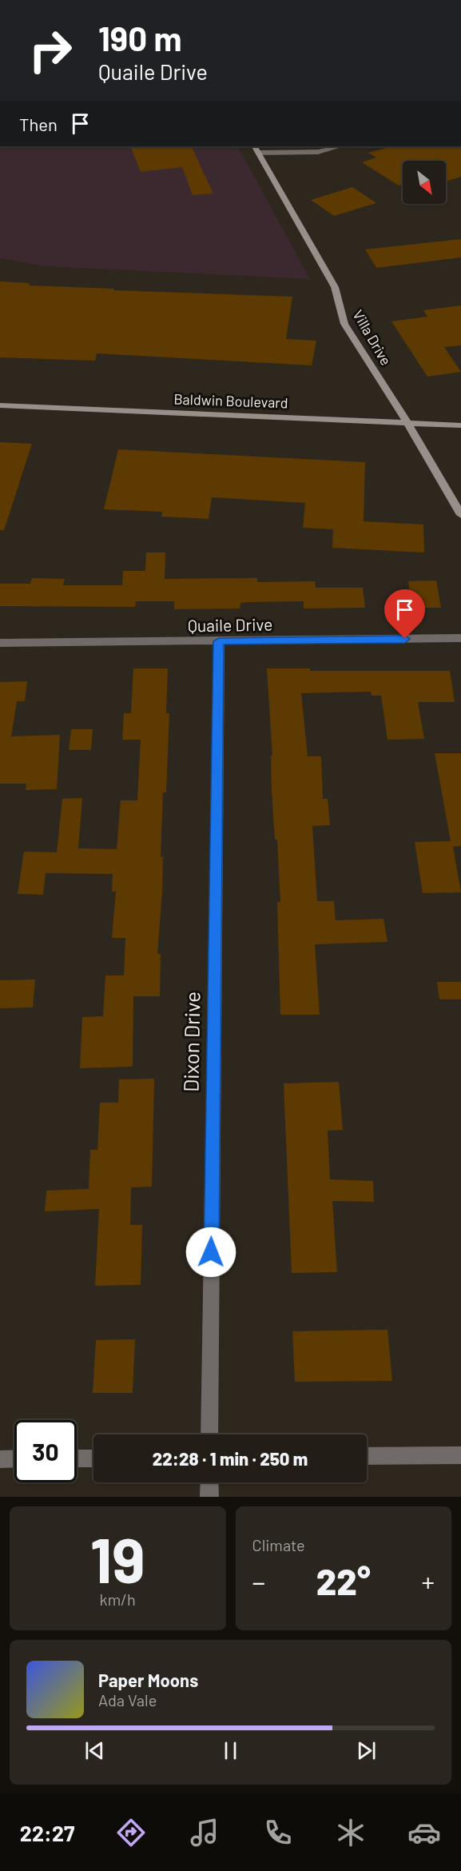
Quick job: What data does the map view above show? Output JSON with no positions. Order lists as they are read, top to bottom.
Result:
{
  "streets": {
    "street": [
      "Villa Drive",
      "Baldwin Boulevard",
      "Quaile Drive",
      "Dixon Drive"
    ]
  },
  "crossings": [
    ["Villa Drive", "Baldwin Boulevard"],
    ["Quaile Drive", "Dixon Drive"]
  ],
  "north": "bottom right",
  "page": {
    "turn": ["190 m", "Quaile Drive"],
    "then": "Then",
    "limit": "30",
    "trip": "22:28 · 1 min · 250 m",
    "tile": [
      ["19", "km/h"],
      "Climate"
    ],
    "heat": ["−", "22°", "+"],
    "song": ["Paper Moons", "Ada Vale"],
    "tabs": "22:27"
  }
}
